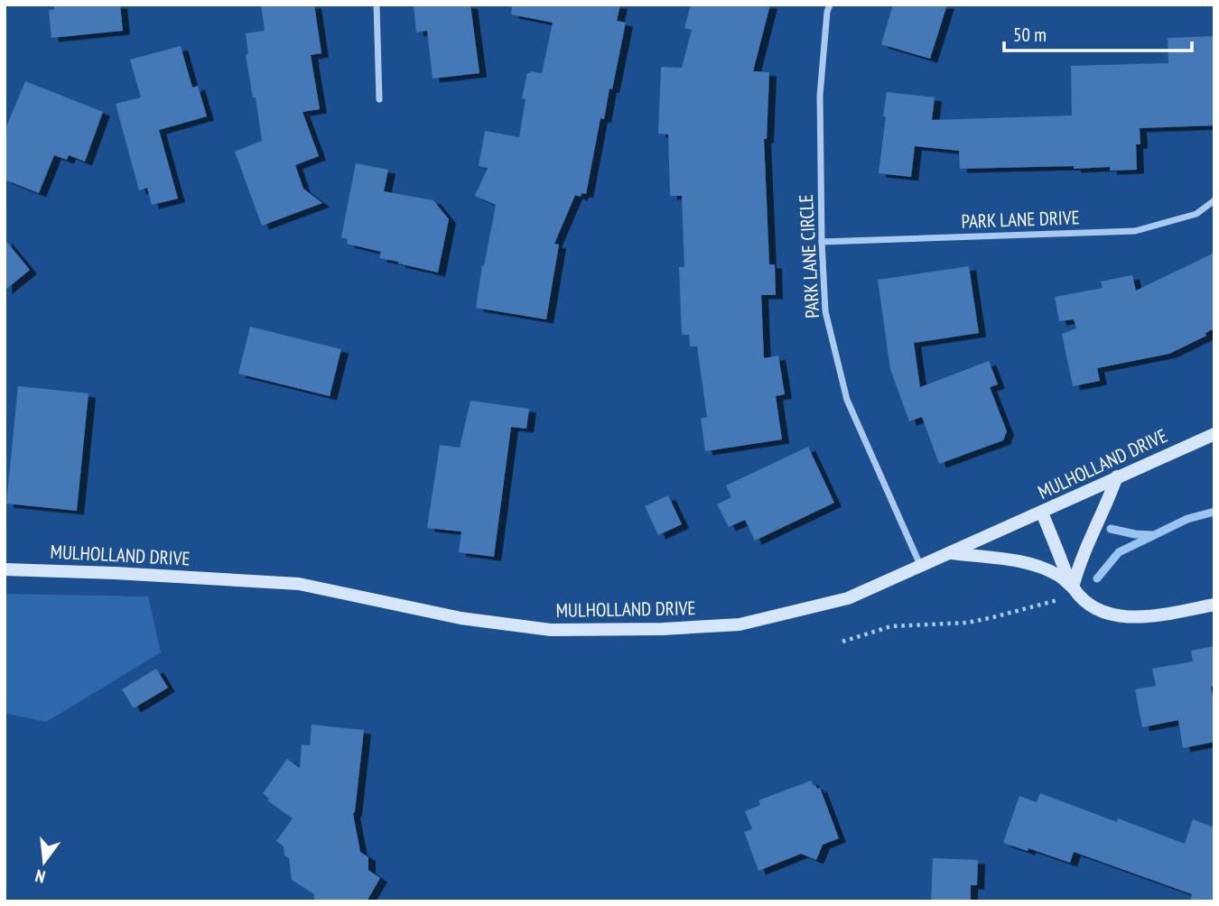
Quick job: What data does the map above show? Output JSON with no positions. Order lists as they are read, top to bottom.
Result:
{
  "streets": {
    "main road": ["MULHOLLAND DRIVE"],
    "street": ["PARK LANE DRIVE", "PARK LANE CIRCLE"]
  },
  "crossings": [
    ["PARK LANE DRIVE", "PARK LANE CIRCLE"],
    ["PARK LANE CIRCLE", "MULHOLLAND DRIVE"]
  ],
  "scale_bar": "50 m",
  "north": "bottom"
}
